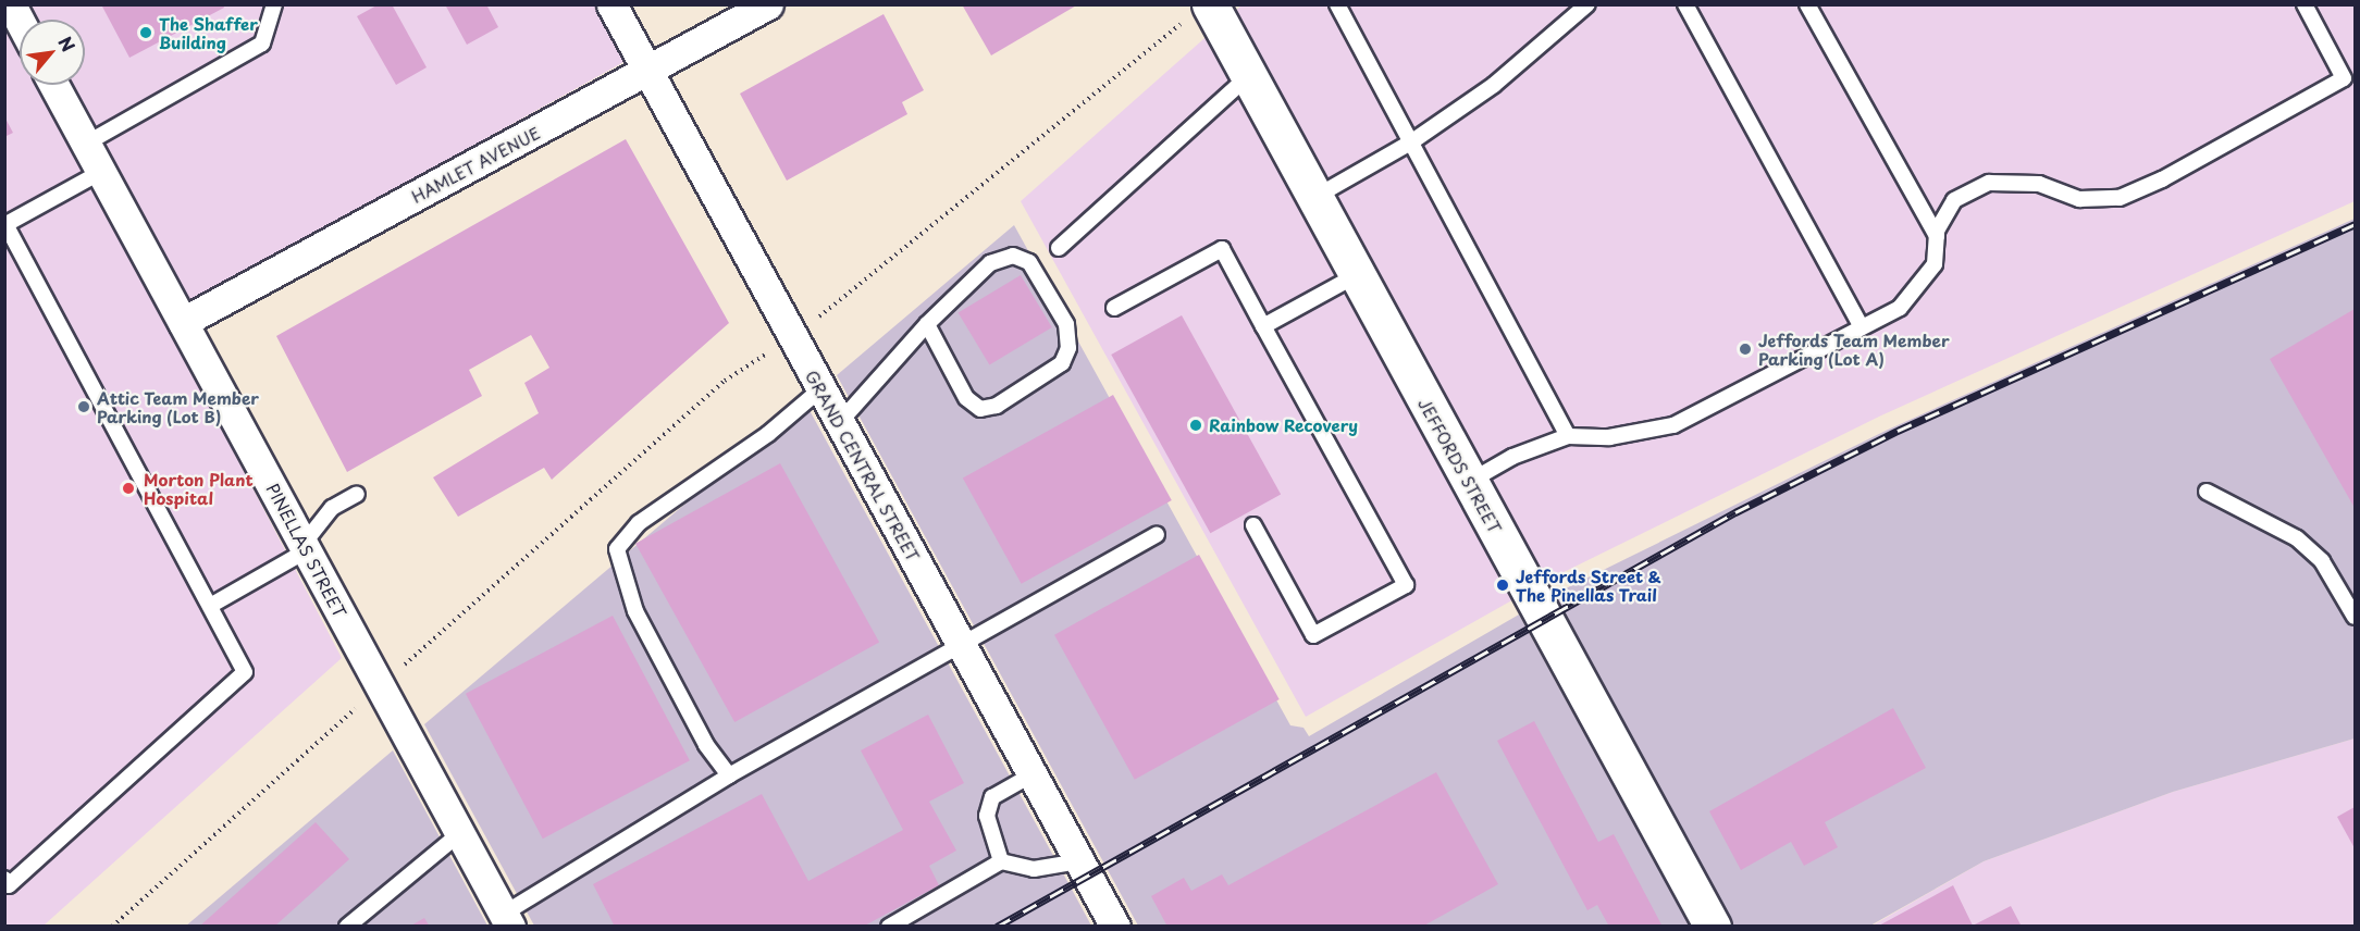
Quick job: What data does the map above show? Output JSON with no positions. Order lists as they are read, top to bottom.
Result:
{
  "streets": {
    "street": [
      "HAMLET AVENUE",
      "GRAND CENTRAL STREET",
      "JEFFORDS STREET",
      "PINELLAS STREET"
    ]
  },
  "crossings": [
    ["HAMLET AVENUE", "GRAND CENTRAL STREET"],
    ["HAMLET AVENUE", "PINELLAS STREET"]
  ],
  "places": [
    "The Shaffer Building",
    "Jeffords Team Member Parking (Lot A)",
    "Attic Team Member Parking (Lot B)",
    "Rainbow Recovery",
    "Morton Plant Hospital",
    "Jeffords Street & The Pinellas Trail"
  ],
  "north": "top right"
}
